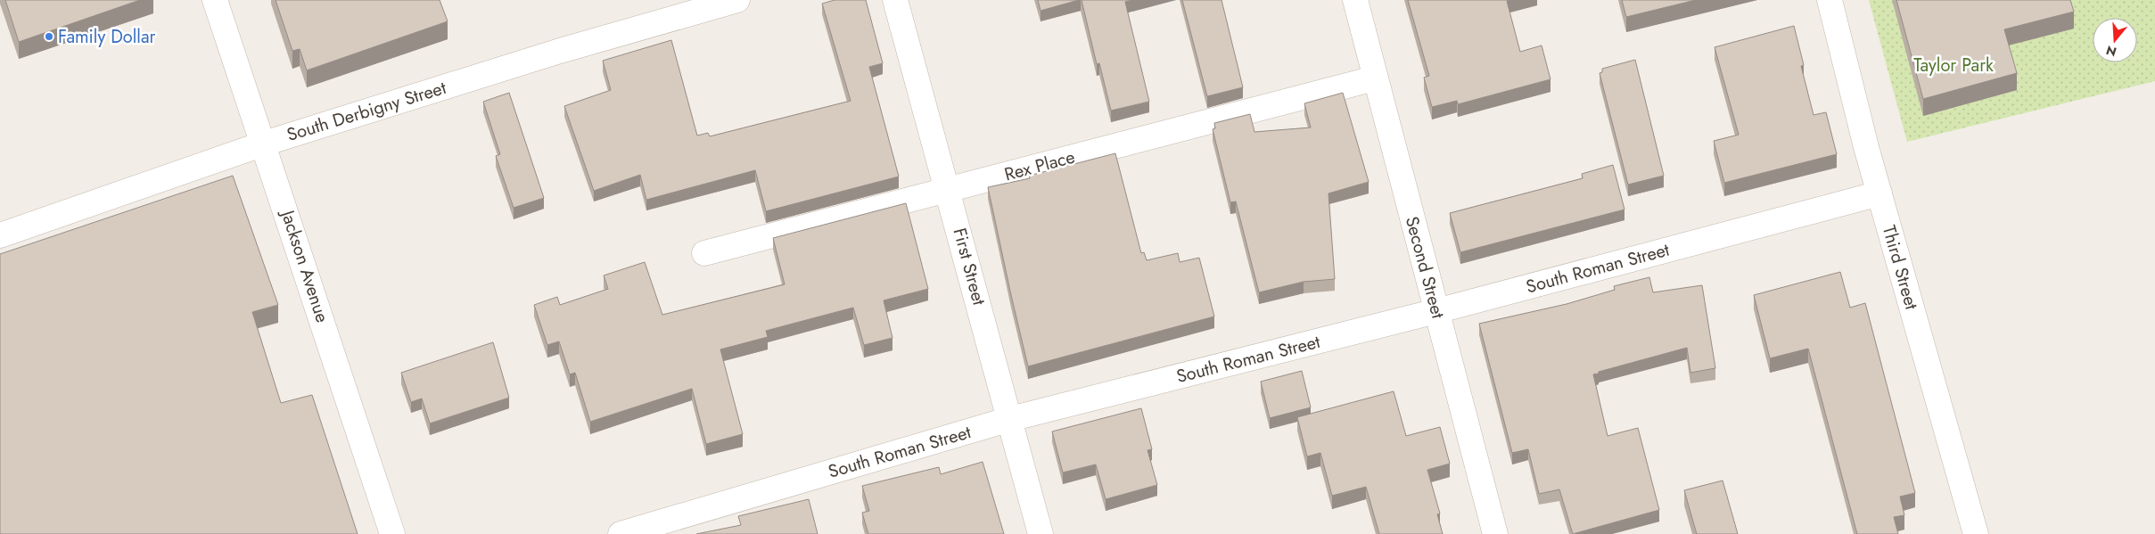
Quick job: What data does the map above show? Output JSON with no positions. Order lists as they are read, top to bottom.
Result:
{
  "streets": {
    "street": [
      "South Derbigny Street",
      "Rex Place",
      "Jackson Avenue",
      "First Street",
      "Second Street",
      "Third Street",
      "South Roman Street"
    ]
  },
  "crossings": [
    ["South Derbigny Street", "Jackson Avenue"],
    ["Rex Place", "First Street"],
    ["Rex Place", "Second Street"],
    ["First Street", "South Roman Street"],
    ["Second Street", "South Roman Street"],
    ["Third Street", "South Roman Street"]
  ],
  "parks": ["Taylor Park"],
  "places": ["Family Dollar"],
  "north": "bottom"
}
